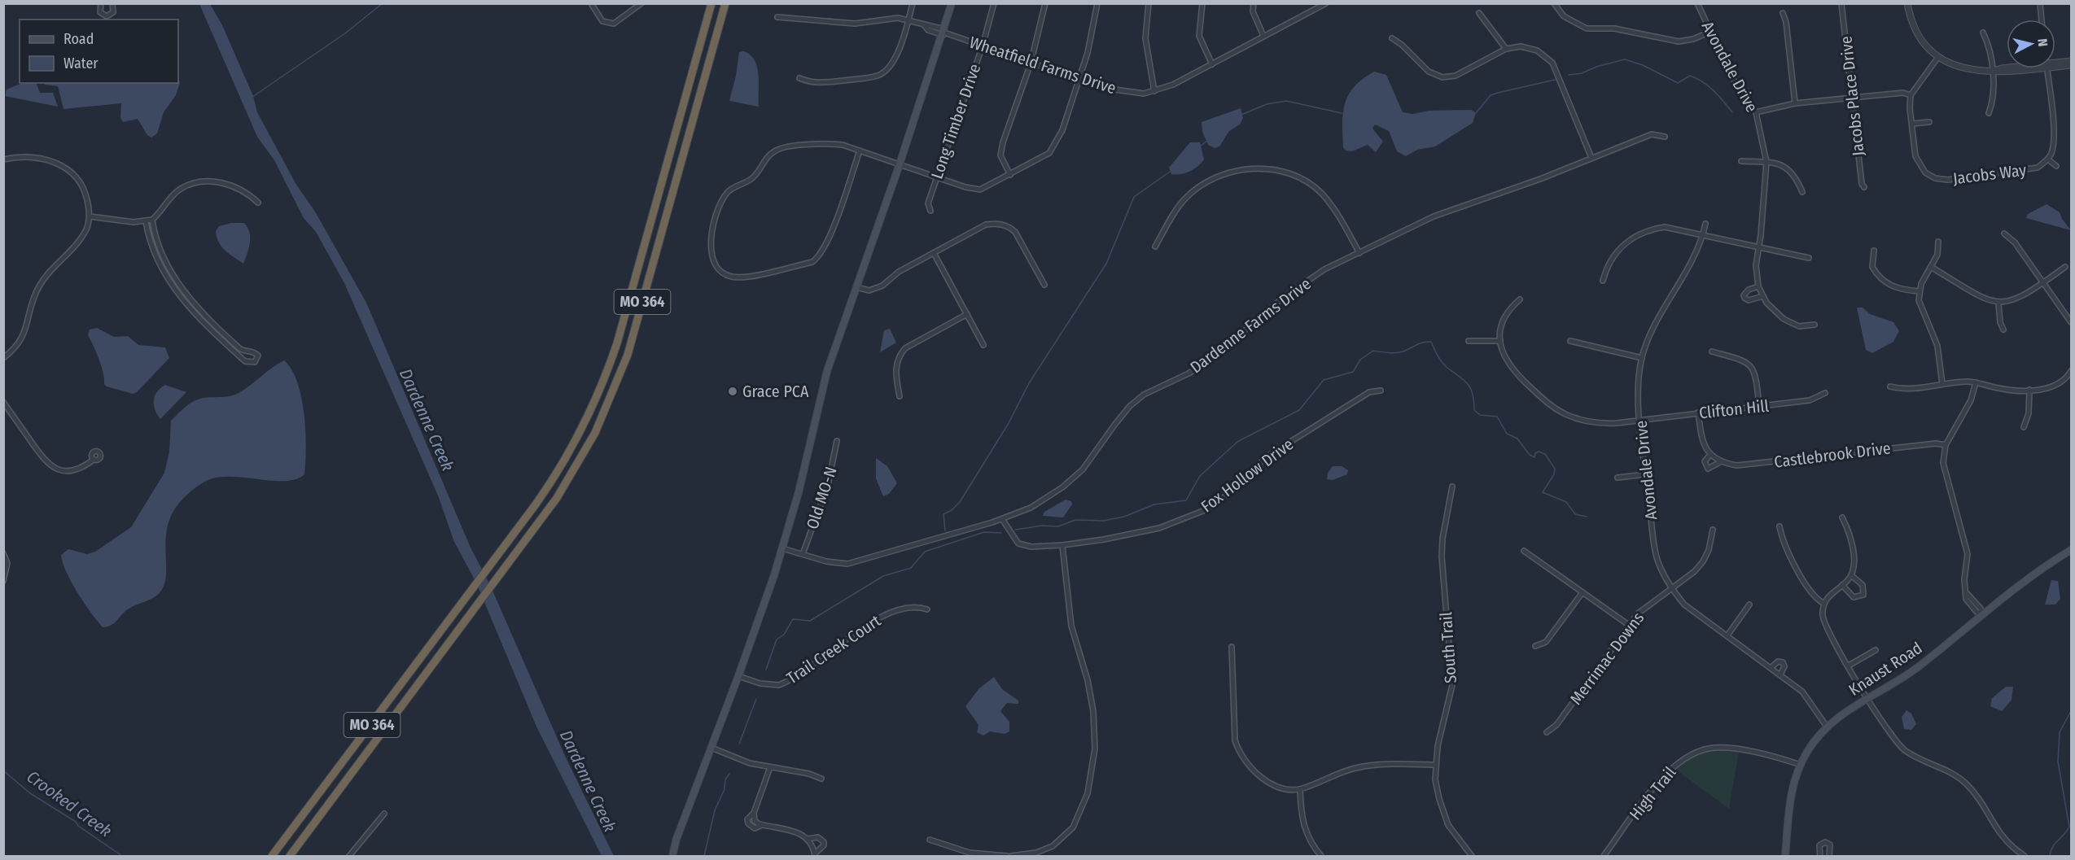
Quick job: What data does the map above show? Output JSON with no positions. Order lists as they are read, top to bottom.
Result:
{
  "streets": {
    "highway": ["MO 364"],
    "main road": ["Knaust Road"],
    "street": [
      "Wheatfield Farms Drive",
      "Avondale Drive",
      "Jacobs Place Drive",
      "Long Timber Drive",
      "Jacobs Way",
      "Dardenne Farms Drive",
      "Clifton Hill",
      "Castlebrook Drive",
      "Fox Hollow Drive",
      "Old MO-N",
      "South Trail",
      "Trail Creek Court",
      "Merrimac Downs",
      "High Trail"
    ]
  },
  "crossings": [
    ["Wheatfield Farms Drive", "Long Timber Drive"],
    ["Avondale Drive", "Clifton Hill"],
    ["Avondale Drive", "Merrimac Downs"],
    ["Avondale Drive", "Knaust Road"],
    ["Dardenne Farms Drive", "Fox Hollow Drive"],
    ["Dardenne Farms Drive", "Old MO-N"],
    ["Clifton Hill", "Castlebrook Drive"],
    ["Knaust Road", "High Trail"]
  ],
  "water": ["Dardenne Creek", "Crooked Creek"],
  "places": ["Grace PCA"],
  "legend": ["Road", "Water"],
  "north": "right"
}
